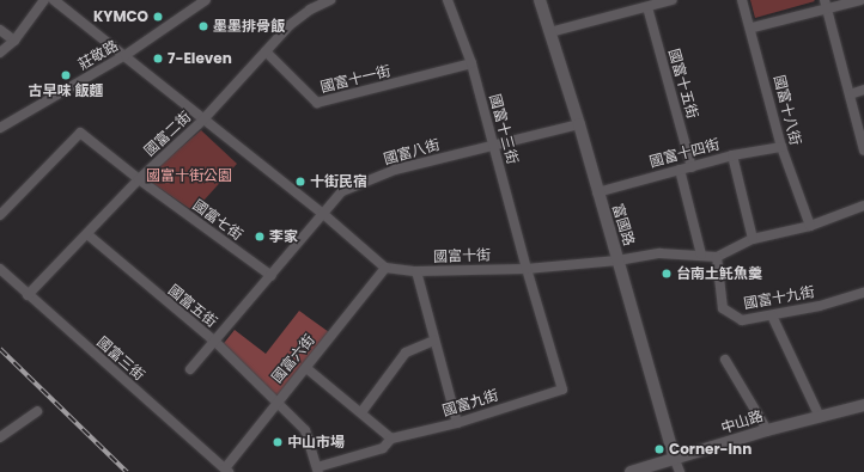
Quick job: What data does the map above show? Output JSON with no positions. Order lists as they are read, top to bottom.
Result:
{
  "streets": {
    "street": [
      "莊敬路",
      "國富十一街",
      "國富十五街",
      "國富十八街",
      "國富十三街",
      "國富二街",
      "國富八街",
      "國富十四街",
      "國富七街",
      "富國路",
      "國富十街",
      "國富十九街",
      "國富五街",
      "國富三街",
      "國富六街",
      "國富九街",
      "中山路"
    ]
  },
  "crossings": [
    ["國富十一街", "國富十三街"],
    ["國富十一街", "國富二街"],
    ["國富十五街", "國富十四街"],
    ["國富十八街", "國富十四街"],
    ["國富十三街", "國富八街"],
    ["國富十三街", "國富十街"],
    ["國富十三街", "國富九街"],
    ["國富二街", "國富七街"],
    ["國富二街", "國富五街"],
    ["國富二街", "國富三街"],
    ["國富八街", "國富七街"],
    ["國富八街", "富國路"],
    ["國富八街", "國富五街"],
    ["國富十四街", "富國路"],
    ["富國路", "國富十街"],
    ["富國路", "中山路"],
    ["國富十街", "國富十九街"],
    ["國富十街", "國富六街"],
    ["國富五街", "國富六街"],
    ["國富五街", "國富九街"],
    ["國富三街", "國富六街"]
  ],
  "parks": ["國富十街公園"],
  "places": [
    "KYMCO",
    "墨墨排骨飯",
    "7-Eleven",
    "古早味 飯麵",
    "十街民宿",
    "李家",
    "台南土魠魚羹",
    "中山市場",
    "Corner-Inn"
  ]
}
